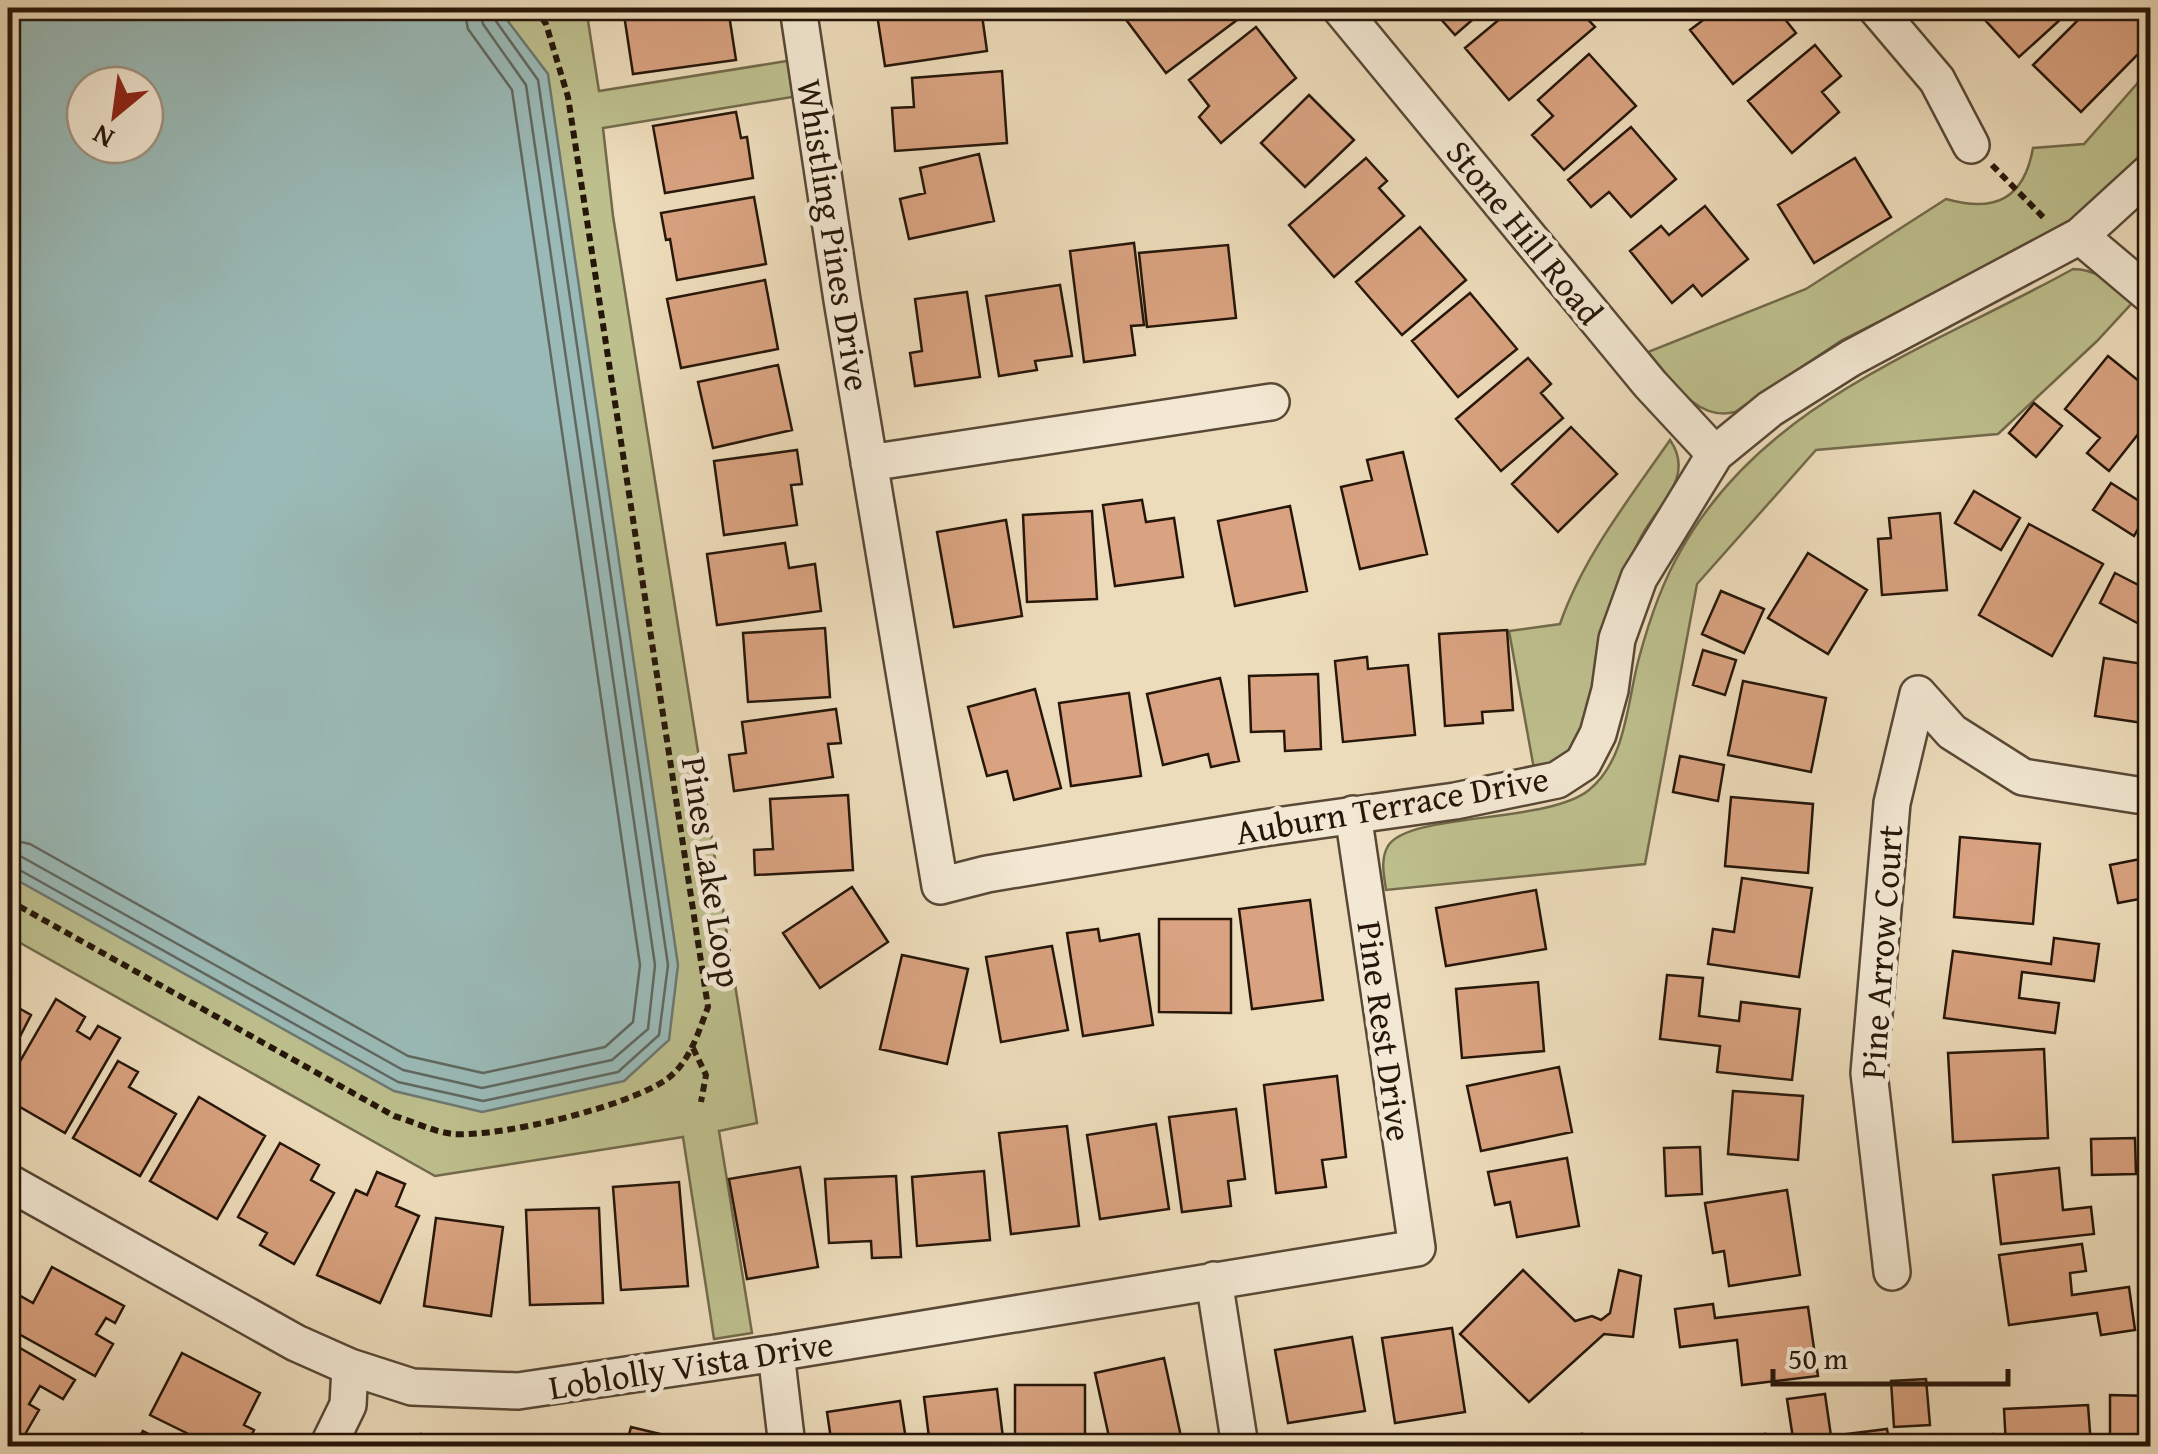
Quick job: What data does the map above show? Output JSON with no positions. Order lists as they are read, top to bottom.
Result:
{
  "streets": {
    "street": [
      "Stone Hill Road",
      "Whistling Pines Drive",
      "Auburn Terrace Drive",
      "Pine Arrow Court",
      "Pine Rest Drive",
      "Loblolly Vista Drive"
    ],
    "path": ["Pines Lake Loop"]
  },
  "crossings": [
    ["Stone Hill Road", "Auburn Terrace Drive"],
    ["Whistling Pines Drive", "Auburn Terrace Drive"],
    ["Auburn Terrace Drive", "Pine Rest Drive"],
    ["Pine Rest Drive", "Loblolly Vista Drive"]
  ],
  "scale_bar": "50 m",
  "north": "bottom left"
}
